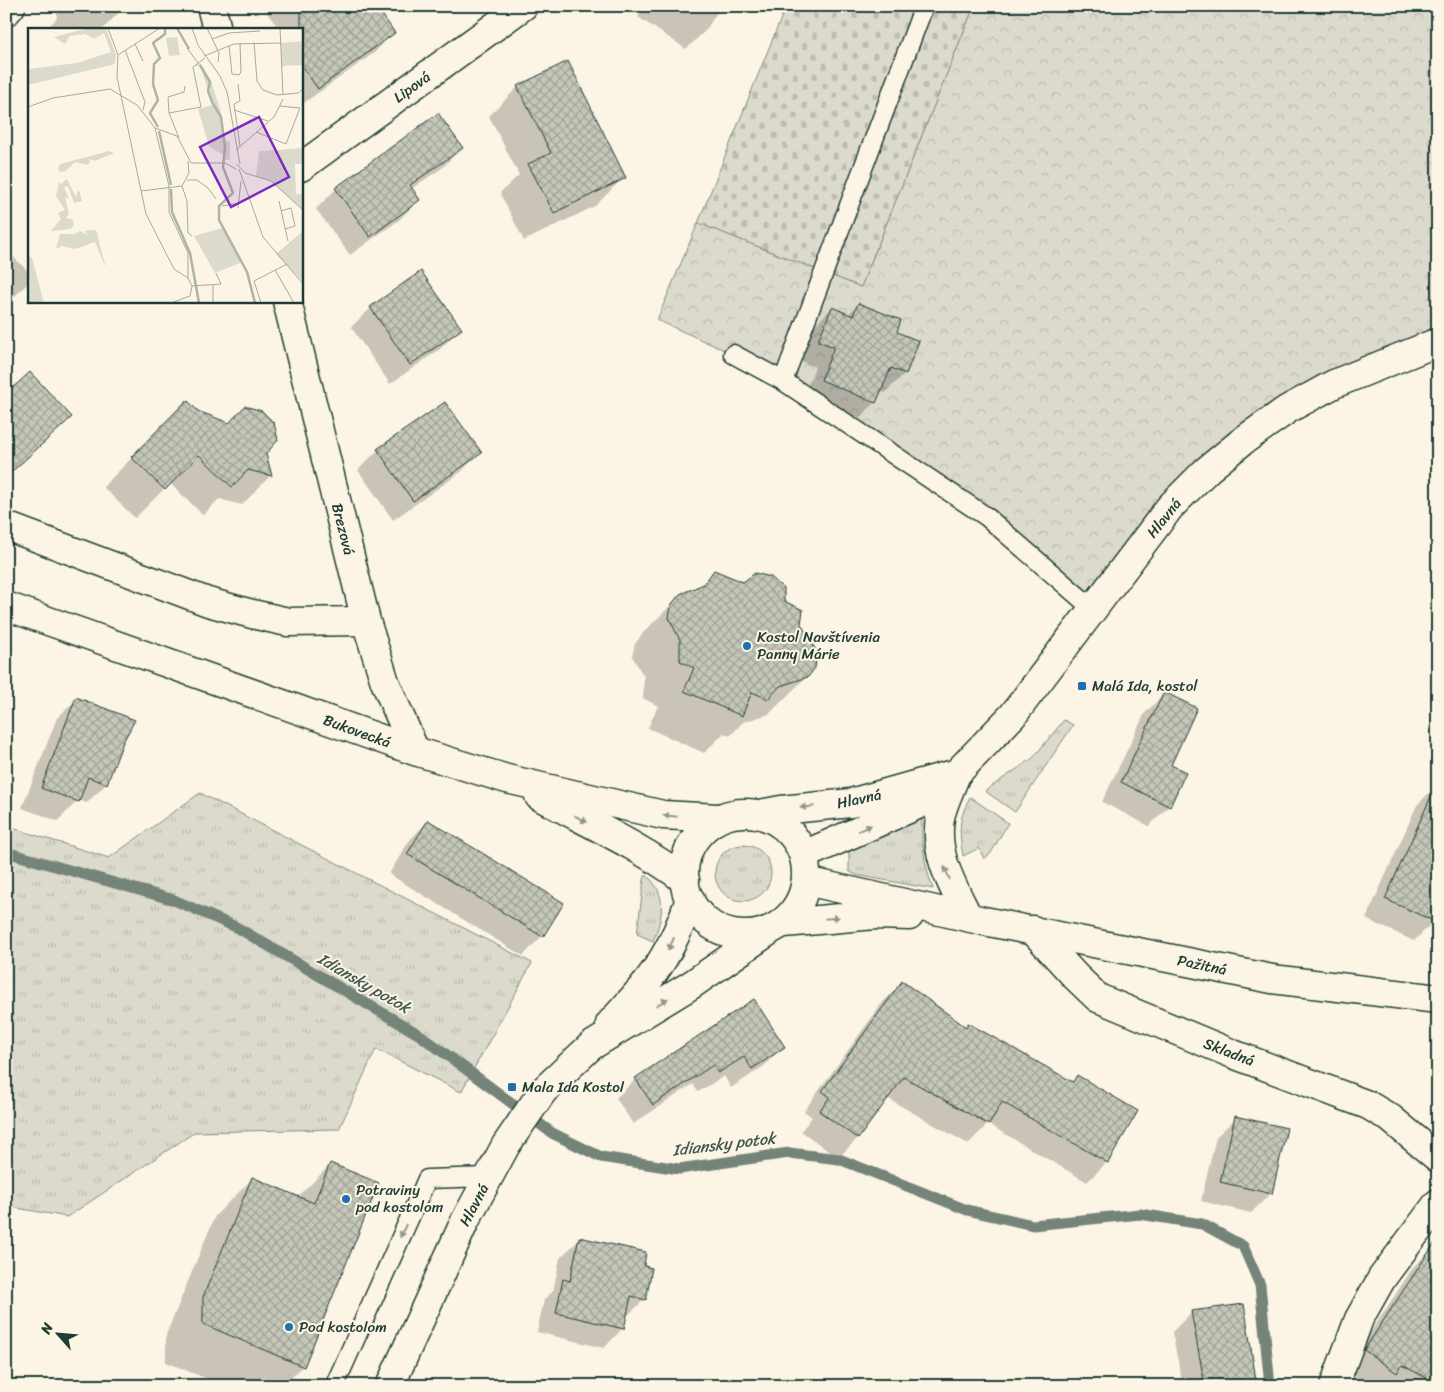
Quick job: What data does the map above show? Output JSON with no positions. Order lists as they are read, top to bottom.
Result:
{
  "streets": {
    "street": [
      "Lipová",
      "Hlavná",
      "Brezová",
      "Bukovecká",
      "Pažitná",
      "Skladná"
    ]
  },
  "crossings": [
    ["Hlavná", "Bukovecká"],
    ["Hlavná", "Pažitná"],
    ["Brezová", "Bukovecká"],
    ["Bukovecká", "Pažitná"],
    ["Pažitná", "Skladná"]
  ],
  "water": ["Idiansky potok"],
  "places": {
    "other": ["Kostol Navštívenia Panny Márie", "Potraviny pod kostolom", "Pod kostolom"],
    "transit": ["Malá Ida, kostol", "Mala Ida Kostol"]
  },
  "north": "top left"
}
